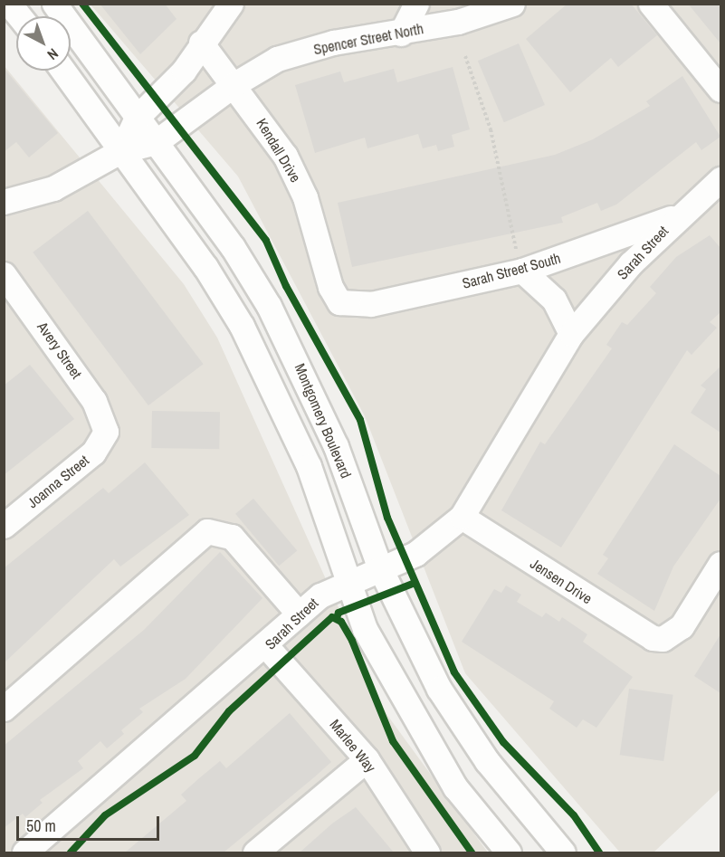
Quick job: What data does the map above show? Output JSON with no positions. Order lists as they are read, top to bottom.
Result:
{
  "streets": {
    "street": [
      "Spencer Street North",
      "Kendall Drive",
      "Sarah Street",
      "Sarah Street South",
      "Avery Street",
      "Montgomery Boulevard",
      "Joanna Street",
      "Jensen Drive",
      "Marlee Way"
    ]
  },
  "crossings": [
    ["Spencer Street North", "Kendall Drive"],
    ["Spencer Street North", "Montgomery Boulevard"],
    ["Kendall Drive", "Sarah Street South"],
    ["Sarah Street", "Sarah Street South"],
    ["Sarah Street", "Montgomery Boulevard"],
    ["Sarah Street", "Jensen Drive"],
    ["Sarah Street", "Marlee Way"],
    ["Avery Street", "Joanna Street"]
  ],
  "scale_bar": "50 m",
  "north": "bottom right"
}
